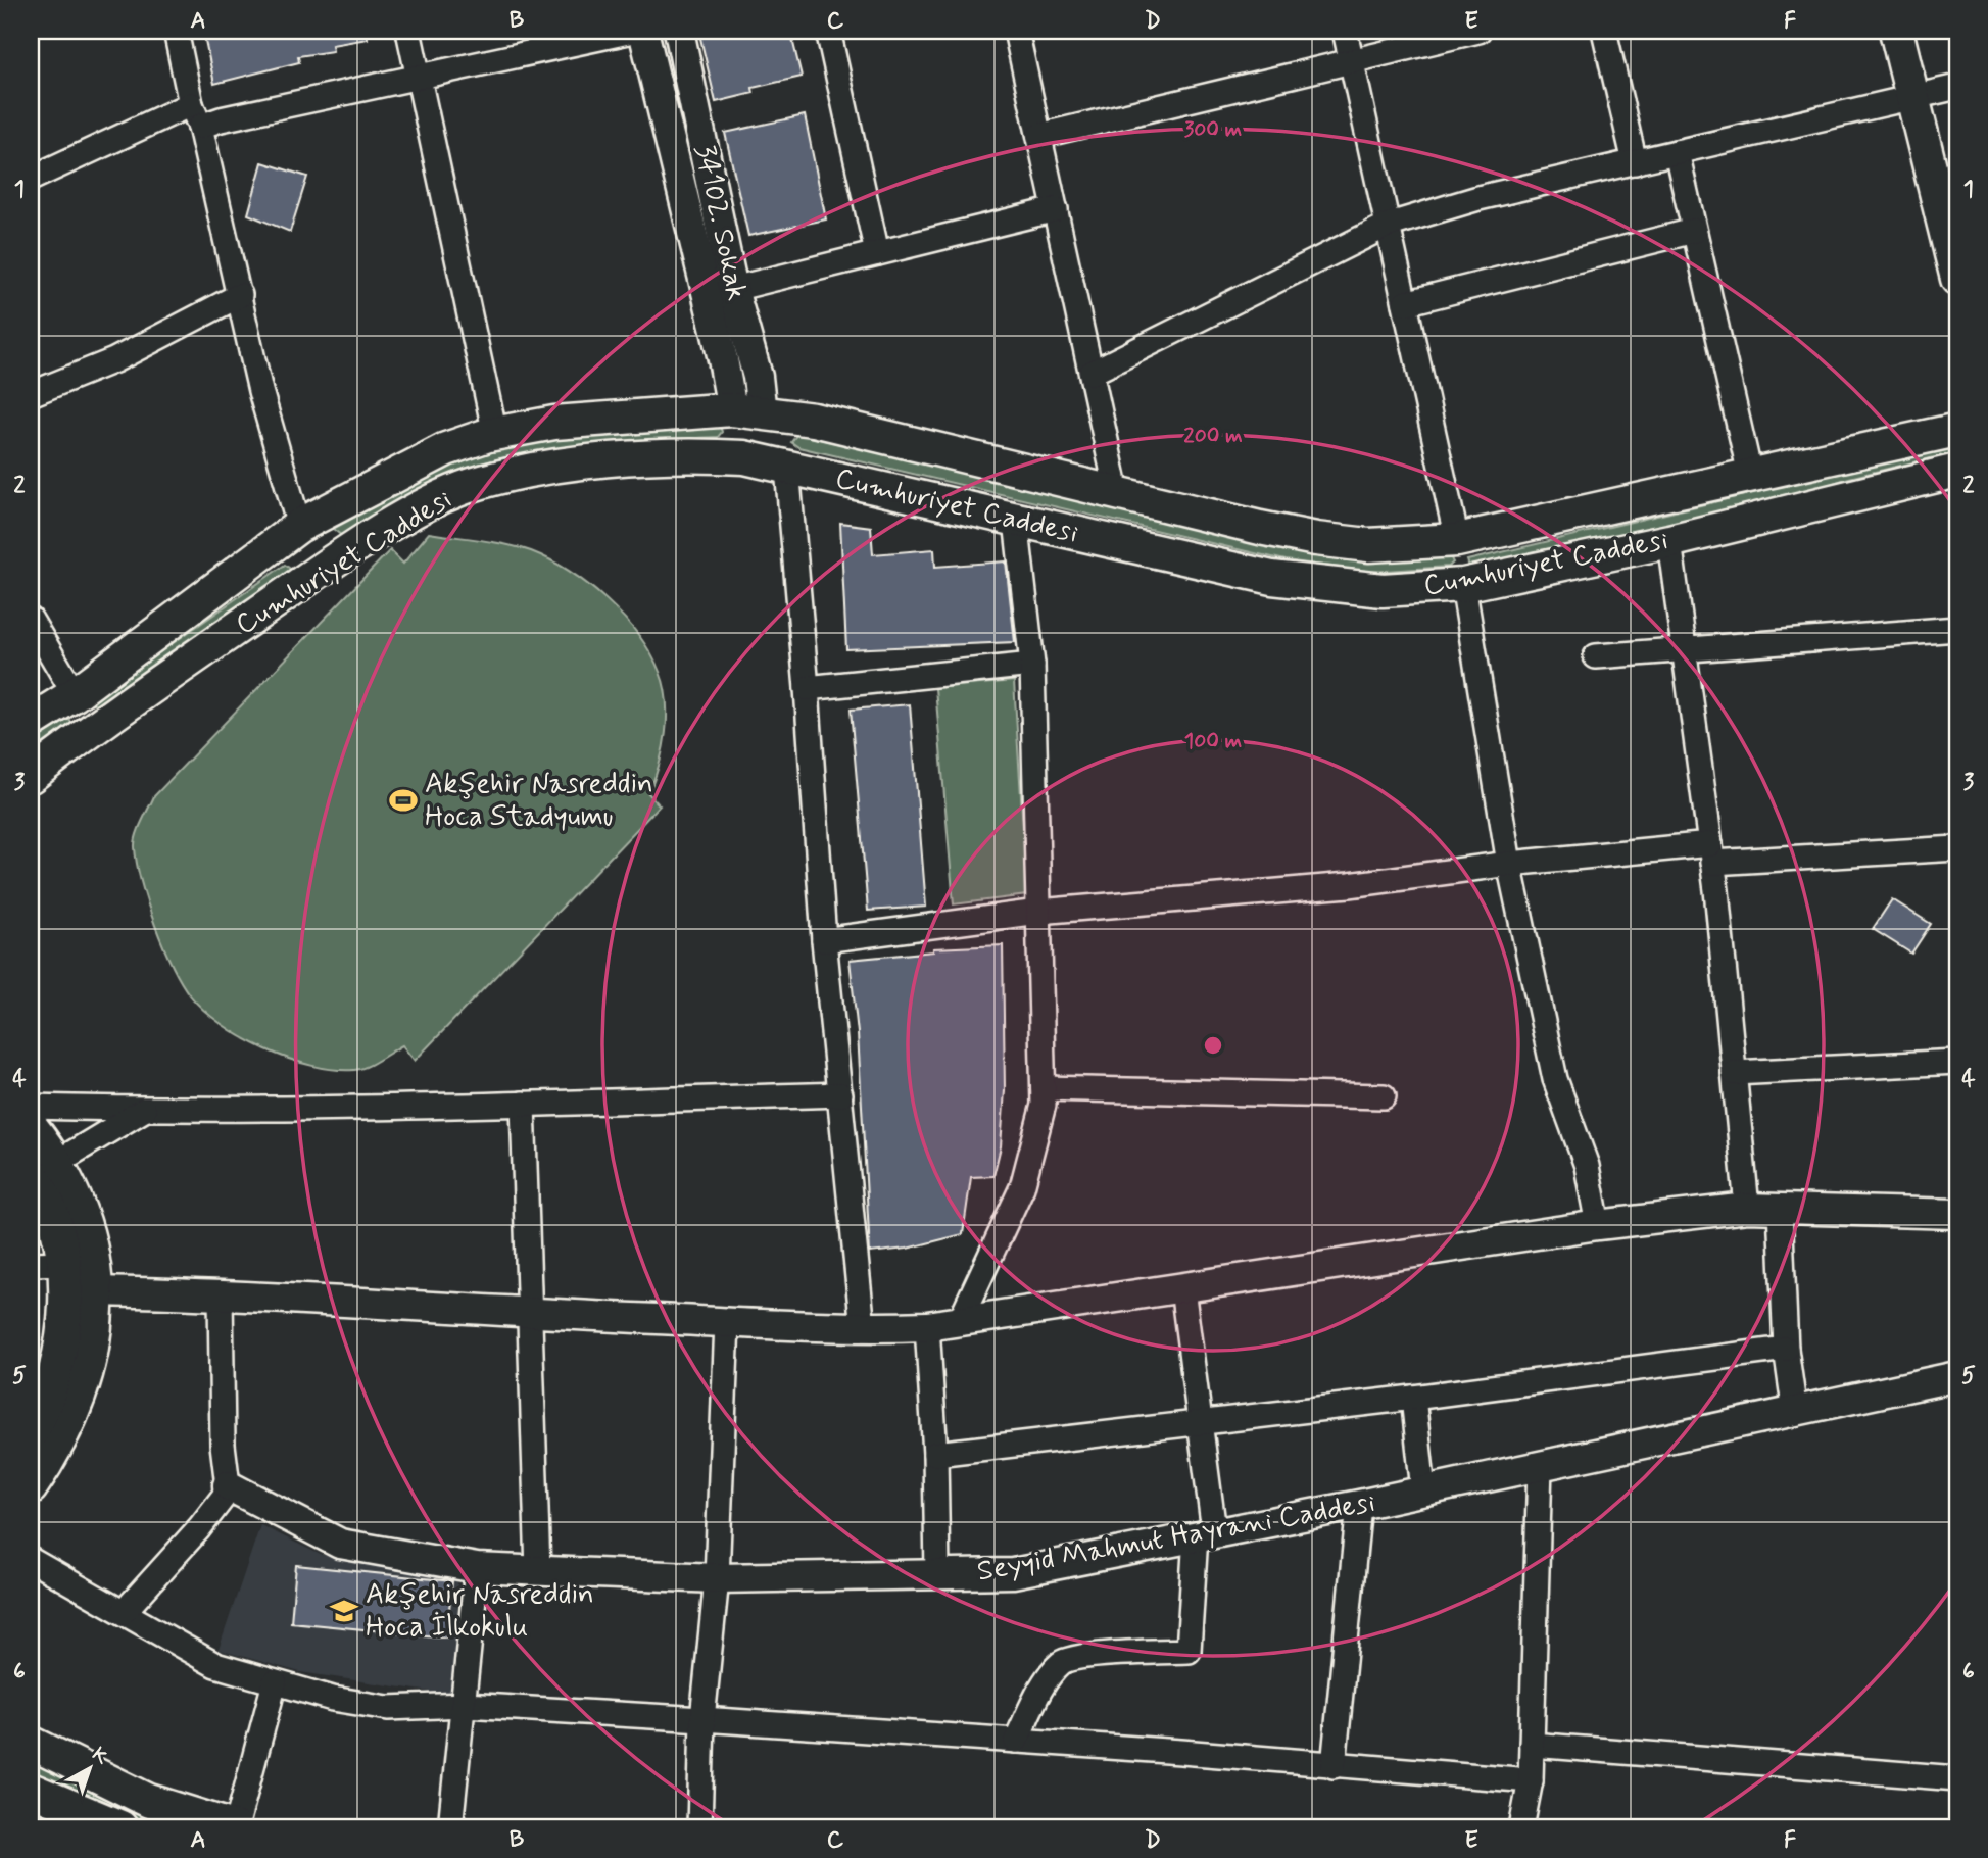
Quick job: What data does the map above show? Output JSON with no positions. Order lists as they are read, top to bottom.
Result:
{
  "streets": {
    "main road": ["Cumhuriyet Caddesi"],
    "street": ["34102. Sokak", "Seyyid Mahmut Hayrani Caddesi"]
  },
  "crossings": [
    ["34102. Sokak", "Cumhuriyet Caddesi"]
  ],
  "places": {
    "sports": ["Akşehir Nasreddin Hoca Stadyumu"],
    "school or university": ["Akşehir Nasreddin Hoca İlkokulu"]
  },
  "north": "top right",
  "grid": {
    "columns": [
      "A",
      "B",
      "C",
      "D",
      "E",
      "F"
    ],
    "rows": [
      "1",
      "2",
      "3",
      "4",
      "5",
      "6"
    ]
  },
  "rings": ["300 m", "200 m", "100 m"]
}
